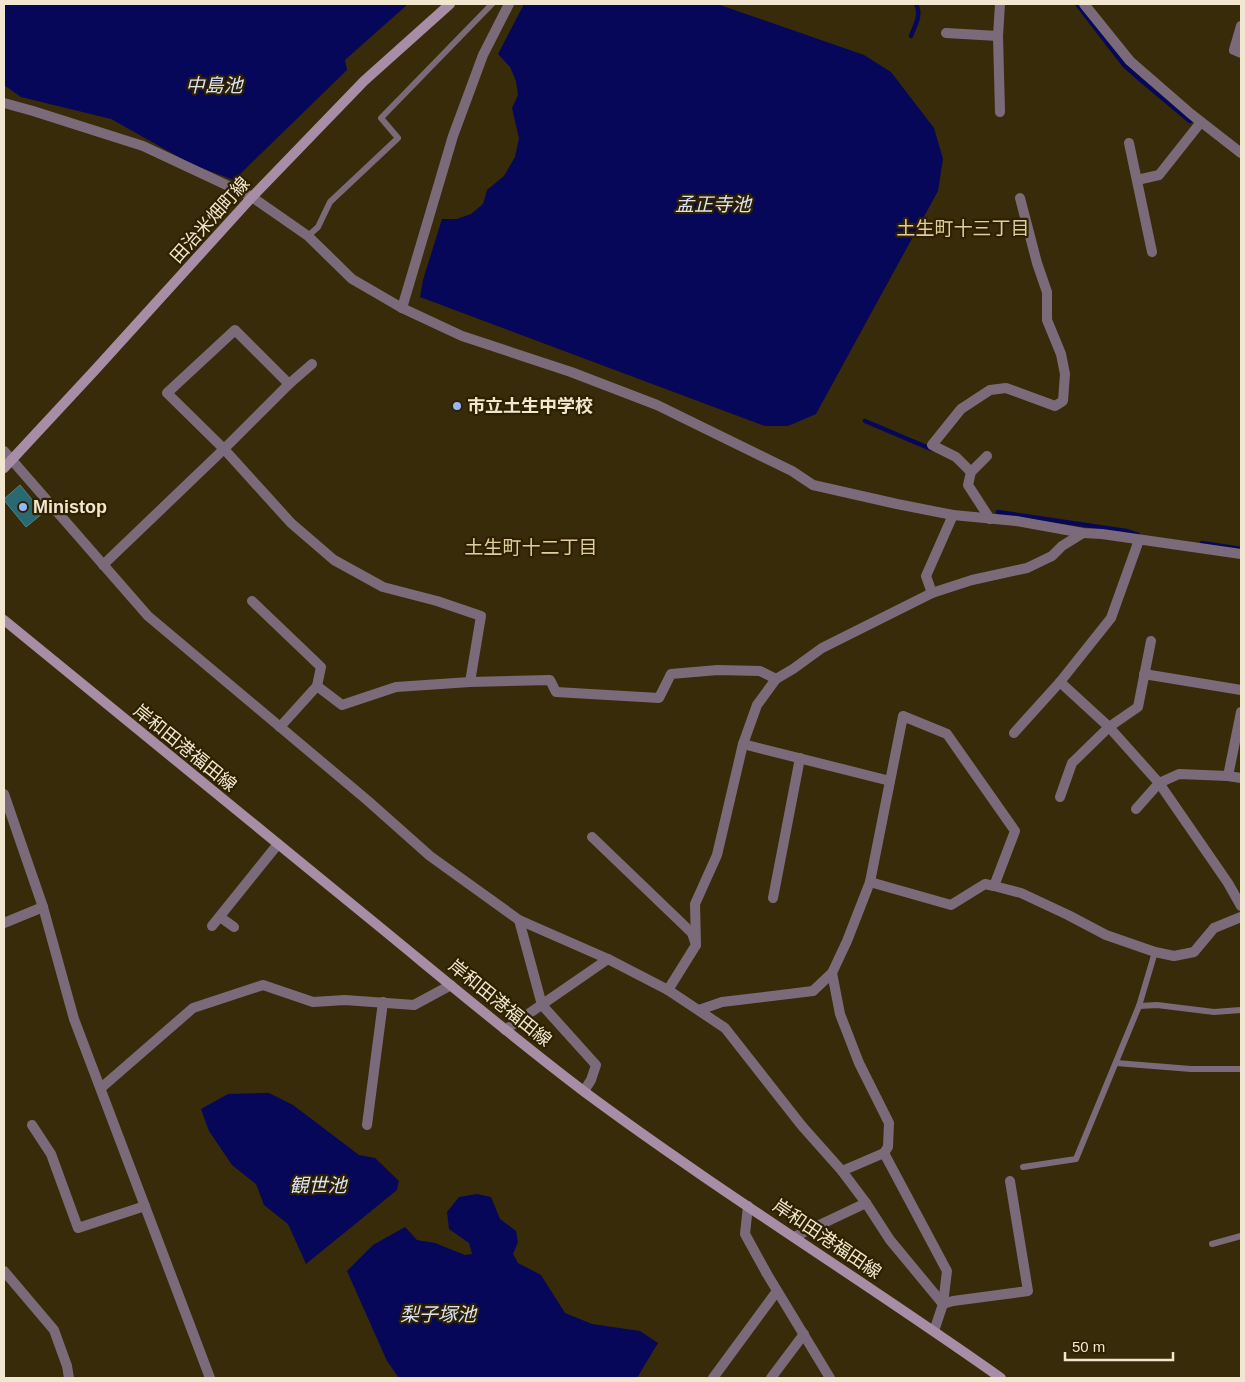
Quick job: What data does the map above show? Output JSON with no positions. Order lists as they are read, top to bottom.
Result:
{
  "streets": {
    "street": ["田治米畑町線", "岸和田港福田線"]
  },
  "districts": ["土生町十三丁目", "土生町十二丁目"],
  "water": [
    "中島池",
    "孟正寺池",
    "観世池",
    "梨子塚池"
  ],
  "places": ["市立土生中学校", "Ministop"],
  "scale_bar": "50 m"
}
